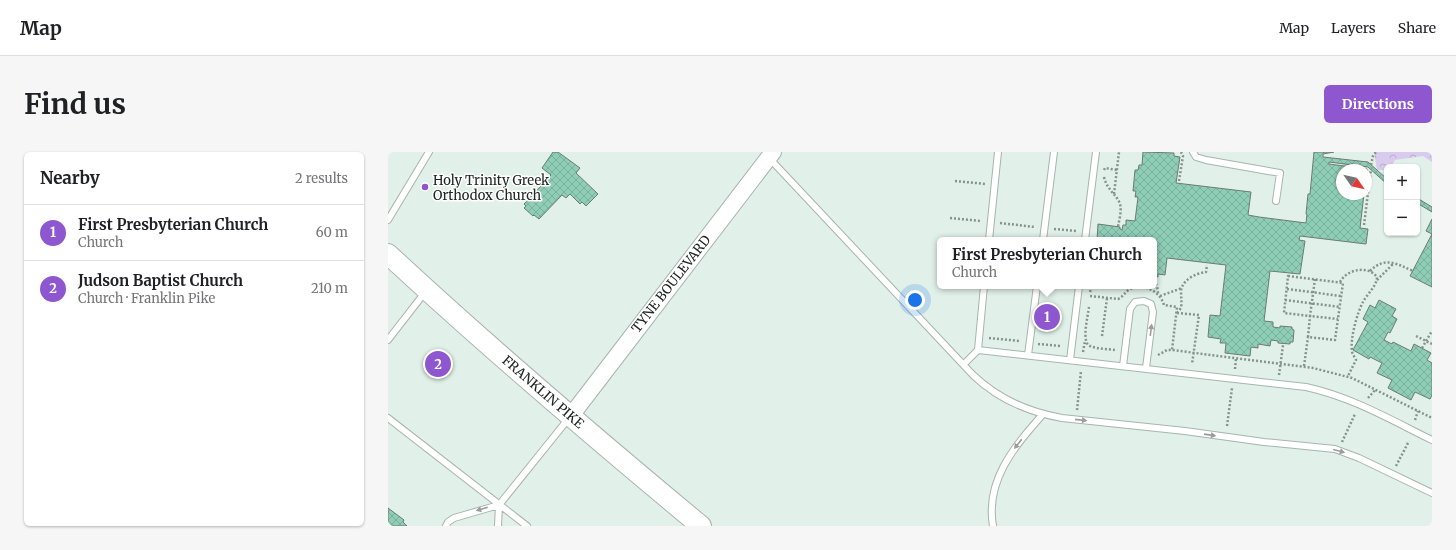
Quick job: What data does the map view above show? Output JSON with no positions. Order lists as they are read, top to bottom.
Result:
{
  "streets": {
    "main road": ["FRANKLIN PIKE"],
    "street": ["TYNE BOULEVARD"]
  },
  "crossings": [
    ["TYNE BOULEVARD", "FRANKLIN PIKE"]
  ],
  "places": ["Holy Trinity Greek Orthodox Church"],
  "north": "bottom right",
  "page": {
    "header": "Map",
    "nav": ["Map", "Layers", "Share"],
    "buttons": "Directions",
    "title": "Find us",
    "heading": ["Nearby", "2 results"],
    "map_buttons": ["+", "−"],
    "list": [
      {
        "mark": "1",
        "name": "First Presbyterian Church",
        "note": "Church",
        "value": "60 m"
      },
      {
        "mark": "2",
        "name": "Judson Baptist Church",
        "note": "Church · Franklin Pike",
        "value": "210 m"
      }
    ],
    "popup": ["First Presbyterian Church", "Church"],
    "pins": ["1", "2"]
  }
}
